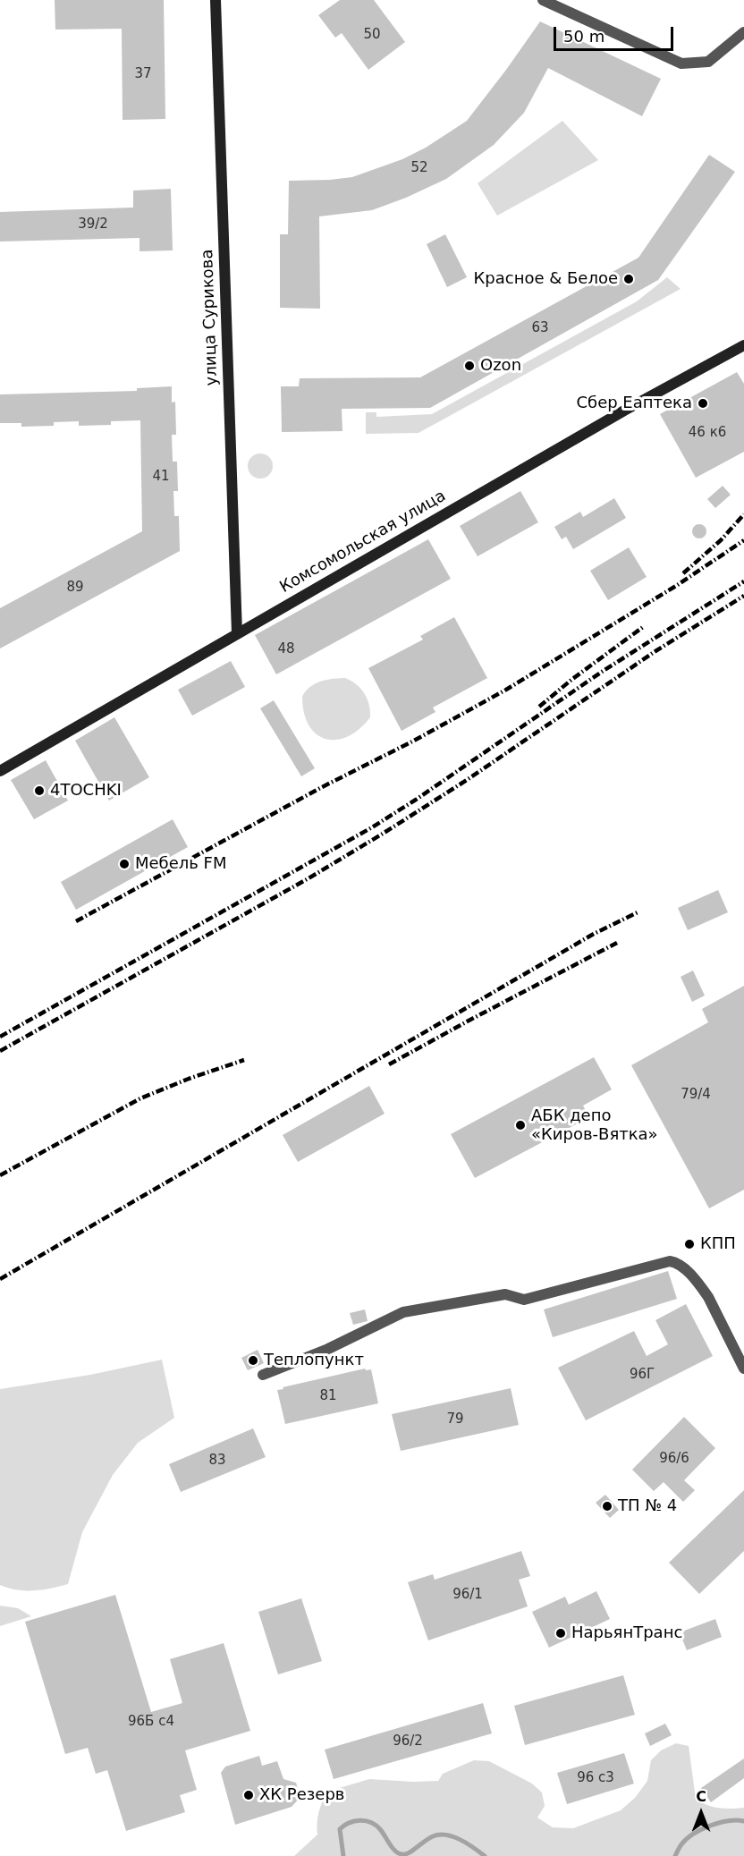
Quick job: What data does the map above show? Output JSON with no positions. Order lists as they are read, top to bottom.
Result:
{
  "streets": {
    "main road": ["улица Сурикова", "Комсомольская улица"]
  },
  "crossings": [
    ["улица Сурикова", "Комсомольская улица"]
  ],
  "places": [
    "Красное & Белое",
    "Ozon",
    "Сбер Еаптека",
    "4TOCHKI",
    "Мебель FM",
    "АБК депо «Киров-Вятка»",
    "КПП",
    "Теплопункт",
    "ТП № 4",
    "НарьянТранс",
    "ХК Резерв"
  ],
  "house_numbers": [
    "50",
    "37",
    "52",
    "39/2",
    "63",
    "46 к6",
    "41",
    "89",
    "48",
    "79/4",
    "96Г",
    "81",
    "79",
    "96/6",
    "83",
    "96/1",
    "96Б с4",
    "96/2",
    "96 c3"
  ],
  "scale_bar": "50 m",
  "north": "top"
}
